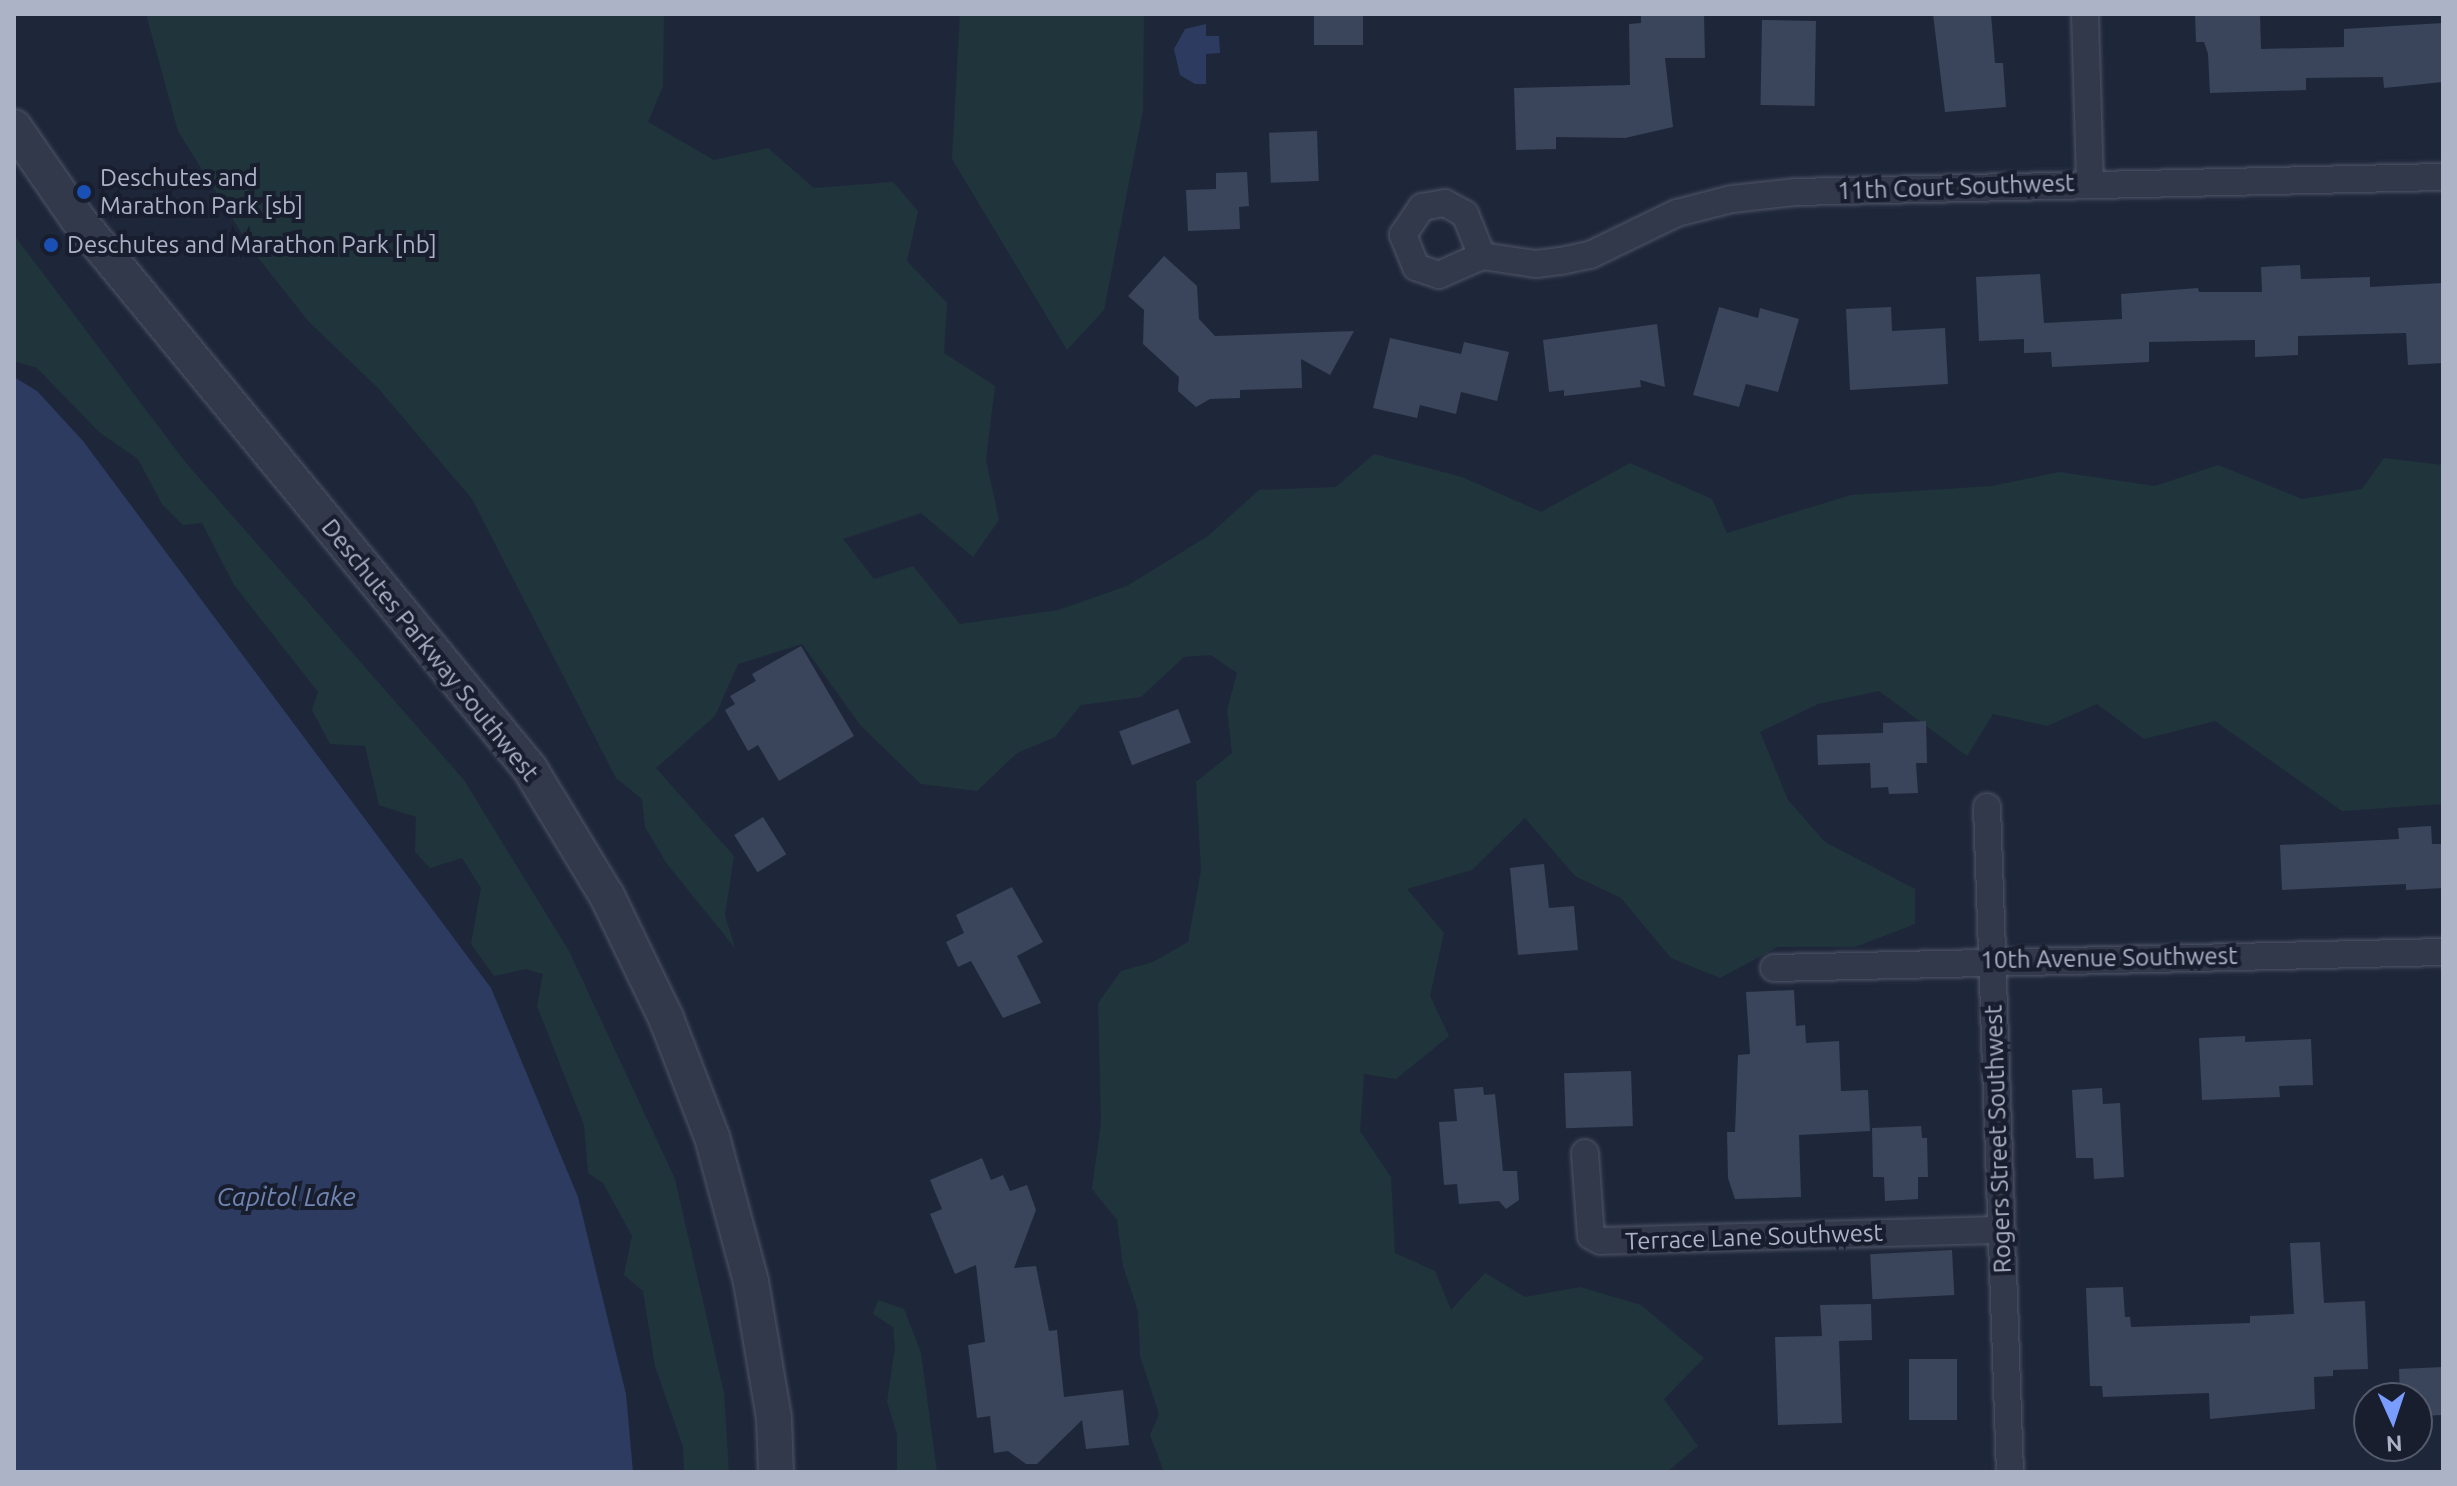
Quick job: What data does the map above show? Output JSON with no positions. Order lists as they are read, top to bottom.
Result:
{
  "streets": {
    "street": [
      "11th Court Southwest",
      "Deschutes Parkway Southwest",
      "10th Avenue Southwest",
      "Rogers Street Southwest",
      "Terrace Lane Southwest"
    ]
  },
  "crossings": [
    ["10th Avenue Southwest", "Rogers Street Southwest"],
    ["Rogers Street Southwest", "Terrace Lane Southwest"]
  ],
  "water": ["Capitol Lake"],
  "places": ["Deschutes and Marathon Park [sb]", "Deschutes and Marathon Park [nb]"],
  "north": "bottom"
}
